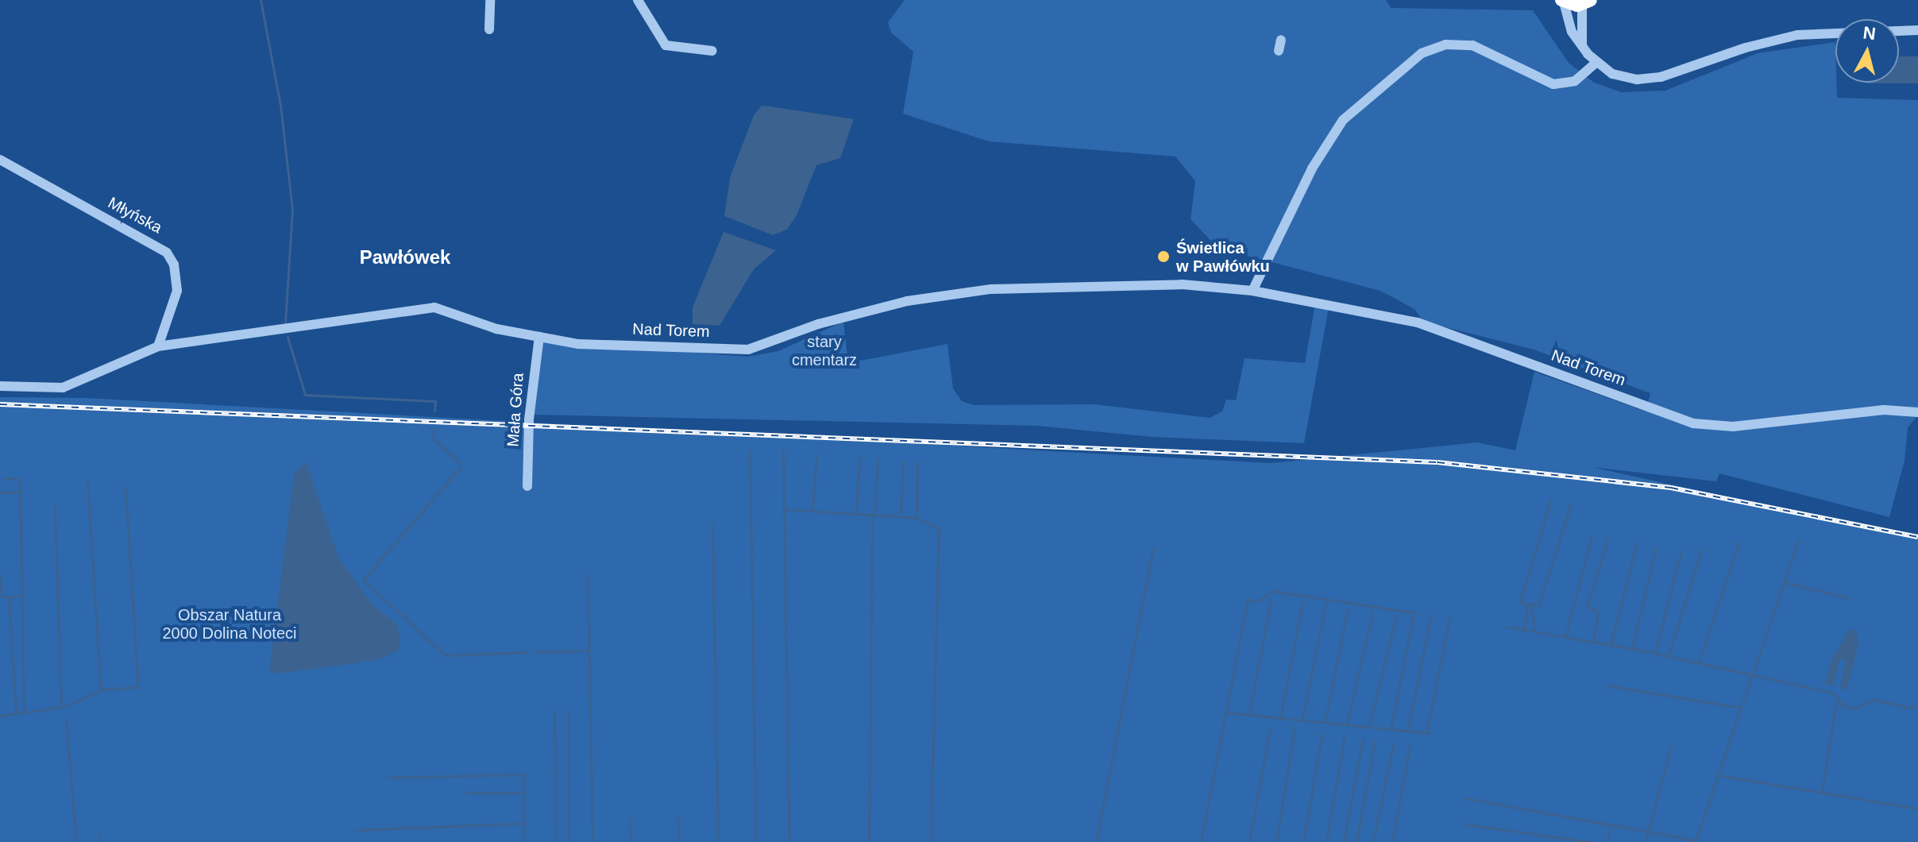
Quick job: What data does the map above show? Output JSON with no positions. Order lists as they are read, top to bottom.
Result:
{
  "streets": {
    "street": ["Młyńska", "Nad Torem", "Mała Góra"]
  },
  "crossings": [
    ["Młyńska", "Nad Torem"],
    ["Nad Torem", "Mała Góra"]
  ],
  "districts": ["Pawłówek"],
  "parks": ["stary cmentarz", "Obszar Natura 2000 Dolina Noteci"],
  "places": ["Świetlica w Pawłówku"],
  "north": "top"
}
